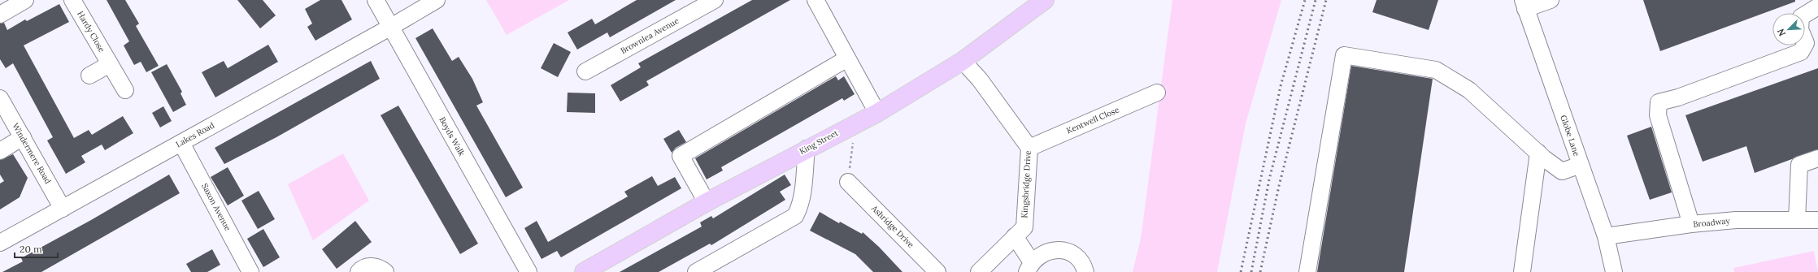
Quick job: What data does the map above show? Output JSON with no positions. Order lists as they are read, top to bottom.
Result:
{
  "streets": {
    "main road": ["King Street"],
    "street": [
      "Hardy Close",
      "Brownlea Avenue",
      "Kentwell Close",
      "Lakes Road",
      "Globe Lane",
      "Boyds Walk",
      "Windermere Road",
      "Kingsbridge Drive",
      "Saxon Avenue",
      "Broadway",
      "Ashridge Drive"
    ]
  },
  "crossings": [
    ["Kentwell Close", "Kingsbridge Drive"],
    ["Lakes Road", "Boyds Walk"],
    ["Lakes Road", "Windermere Road"],
    ["Lakes Road", "Saxon Avenue"],
    ["Globe Lane", "Broadway"],
    ["King Street", "Kingsbridge Drive"]
  ],
  "scale_bar": "20 m",
  "north": "bottom left"
}
